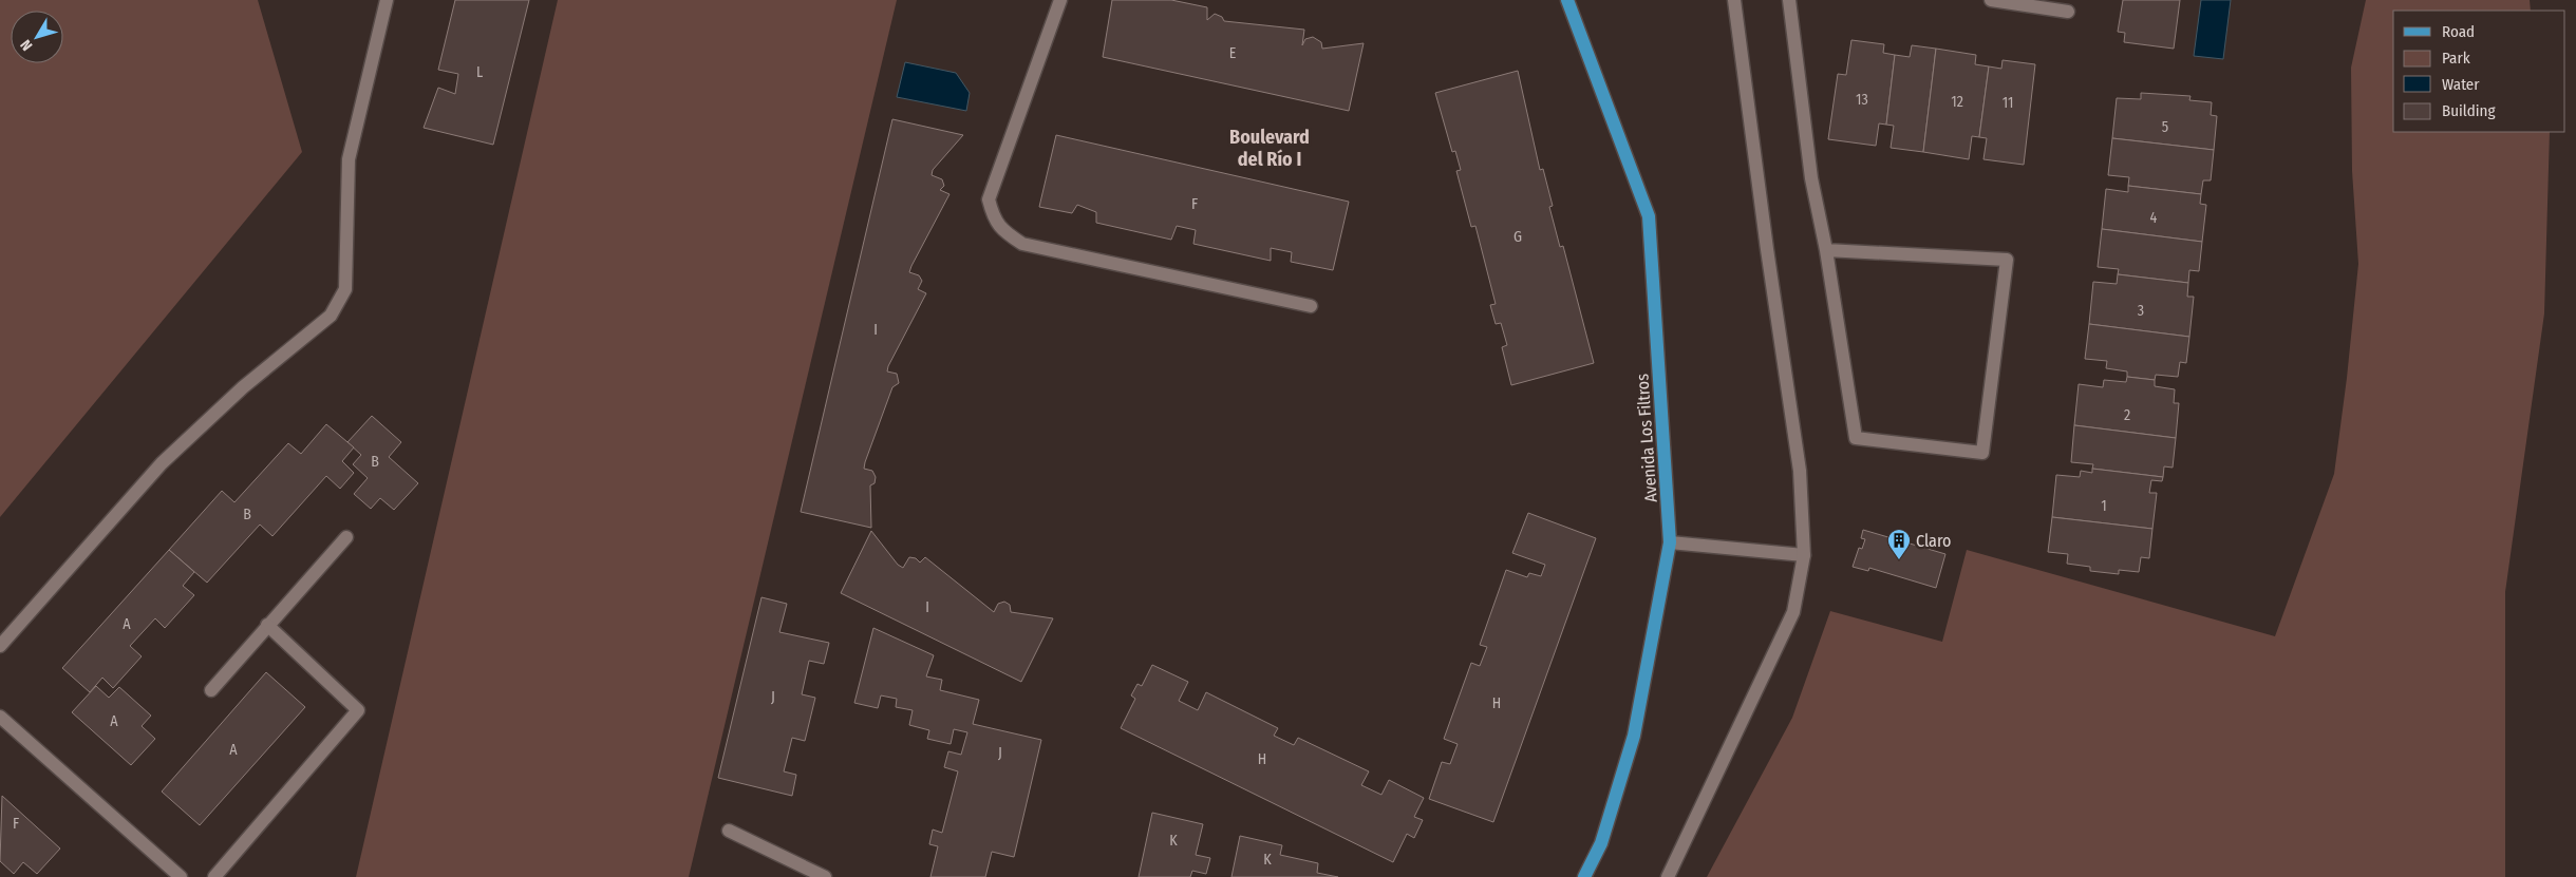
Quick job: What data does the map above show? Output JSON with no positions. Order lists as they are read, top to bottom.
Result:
{
  "streets": {
    "main road": ["Avenida Los Filtros"]
  },
  "districts": ["Boulevard del Río I"],
  "places": {
    "building": ["Claro"]
  },
  "house_numbers": [
    "E",
    "L",
    "13",
    "12",
    "11",
    "5",
    "F",
    "4",
    "G",
    "3",
    "I",
    "2",
    "B",
    "1",
    "B",
    "I",
    "A",
    "J",
    "H",
    "A",
    "A",
    "J",
    "H",
    "F",
    "K",
    "K"
  ],
  "legend": [
    "Road",
    "Park",
    "Water",
    "Building"
  ],
  "north": "bottom left"
}
